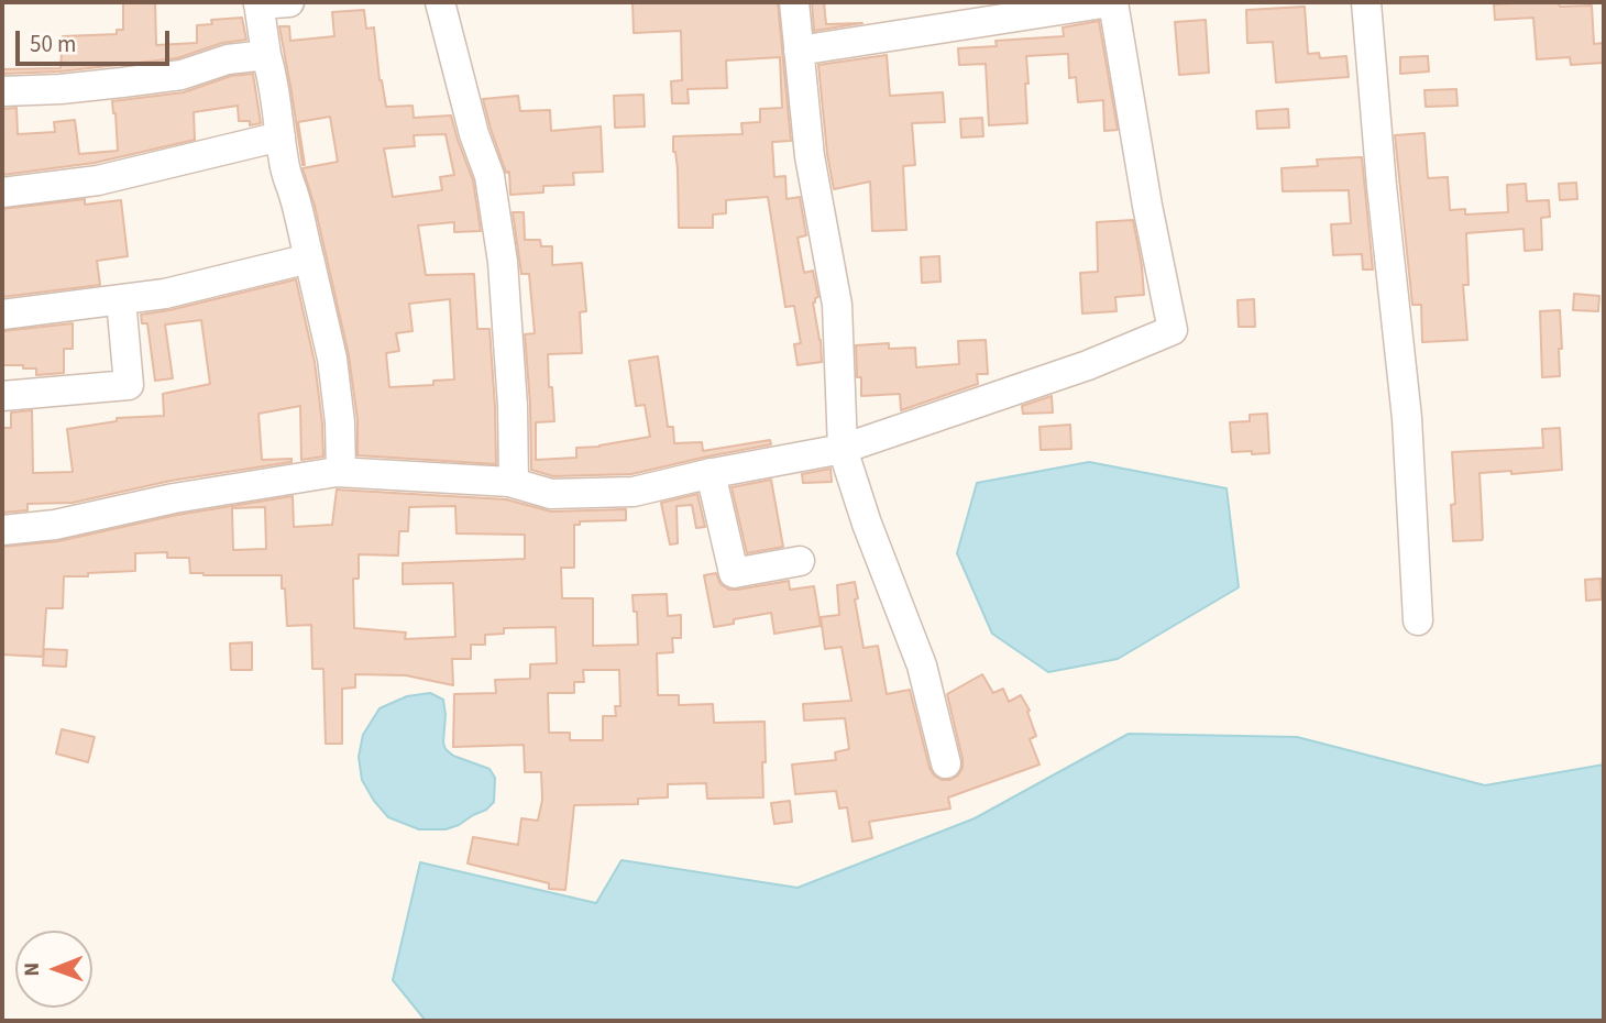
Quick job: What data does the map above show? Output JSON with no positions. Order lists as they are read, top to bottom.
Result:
{
  "scale_bar": "50 m",
  "north": "left"
}
